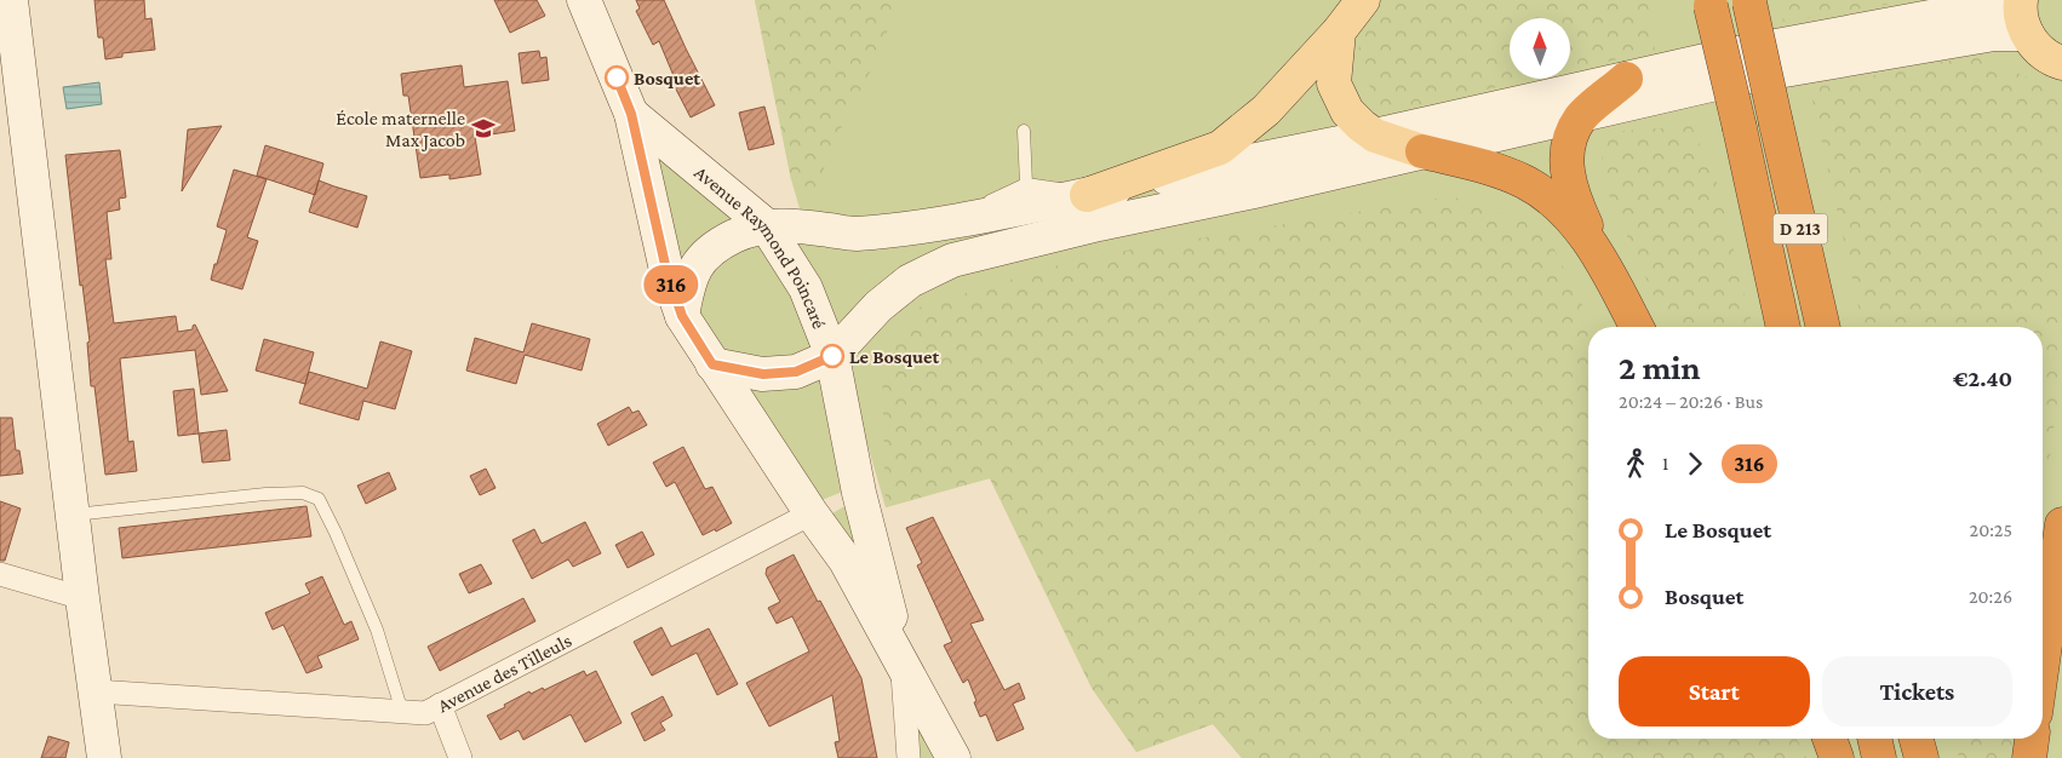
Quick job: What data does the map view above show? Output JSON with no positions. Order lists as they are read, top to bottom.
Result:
{
  "streets": {
    "highway": ["D 213"],
    "main road": ["Avenue Raymond Poincaré"],
    "street": ["Avenue des Tilleuls"]
  },
  "crossings": [
    ["Avenue Raymond Poincaré", "Avenue des Tilleuls"]
  ],
  "places": {
    "other": ["Bosquet", "Le Bosquet"],
    "school or university": ["École maternelle Max Jacob"]
  },
  "lines": ["bus line 316"],
  "north": "top",
  "page": {
    "on_map": "316",
    "heading": ["2 min", "20:24 – 20:26 · Bus", "€2.40"],
    "legs": ["1", "316"],
    "list": [
      {
        "name": "Le Bosquet",
        "value": "20:25"
      },
      {
        "name": "Bosquet",
        "value": "20:26"
      }
    ],
    "buttons": ["Start", "Tickets"]
  }
}
